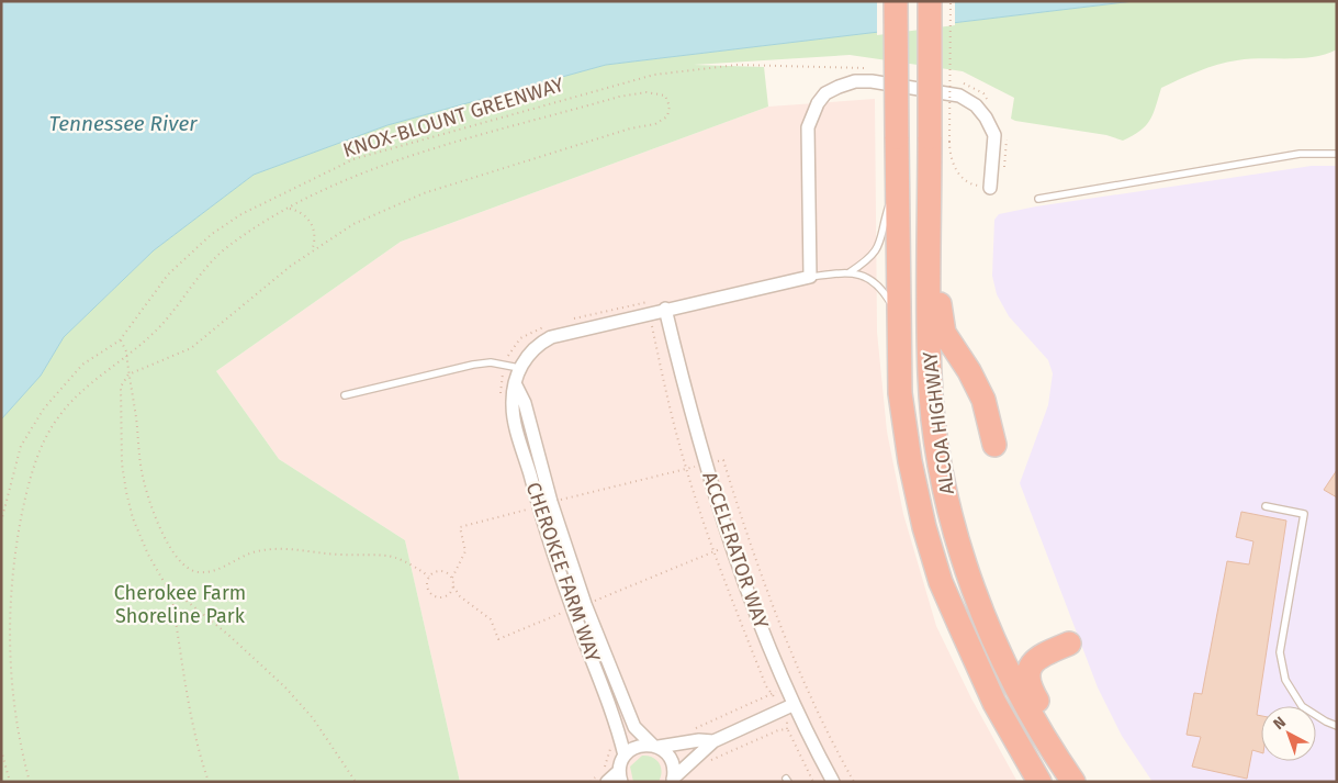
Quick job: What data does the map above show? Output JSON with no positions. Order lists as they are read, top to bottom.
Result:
{
  "streets": {
    "highway": ["ALCOA HIGHWAY"],
    "street": ["ACCELERATOR WAY", "CHEROKEE FARM WAY"],
    "path": ["KNOX-BLOUNT GREENWAY"]
  },
  "crossings": [
    ["ALCOA HIGHWAY", "CHEROKEE FARM WAY"],
    ["ACCELERATOR WAY", "CHEROKEE FARM WAY"]
  ],
  "water": ["Tennessee River"],
  "parks": ["Cherokee Farm Shoreline Park"],
  "north": "top left"
}
